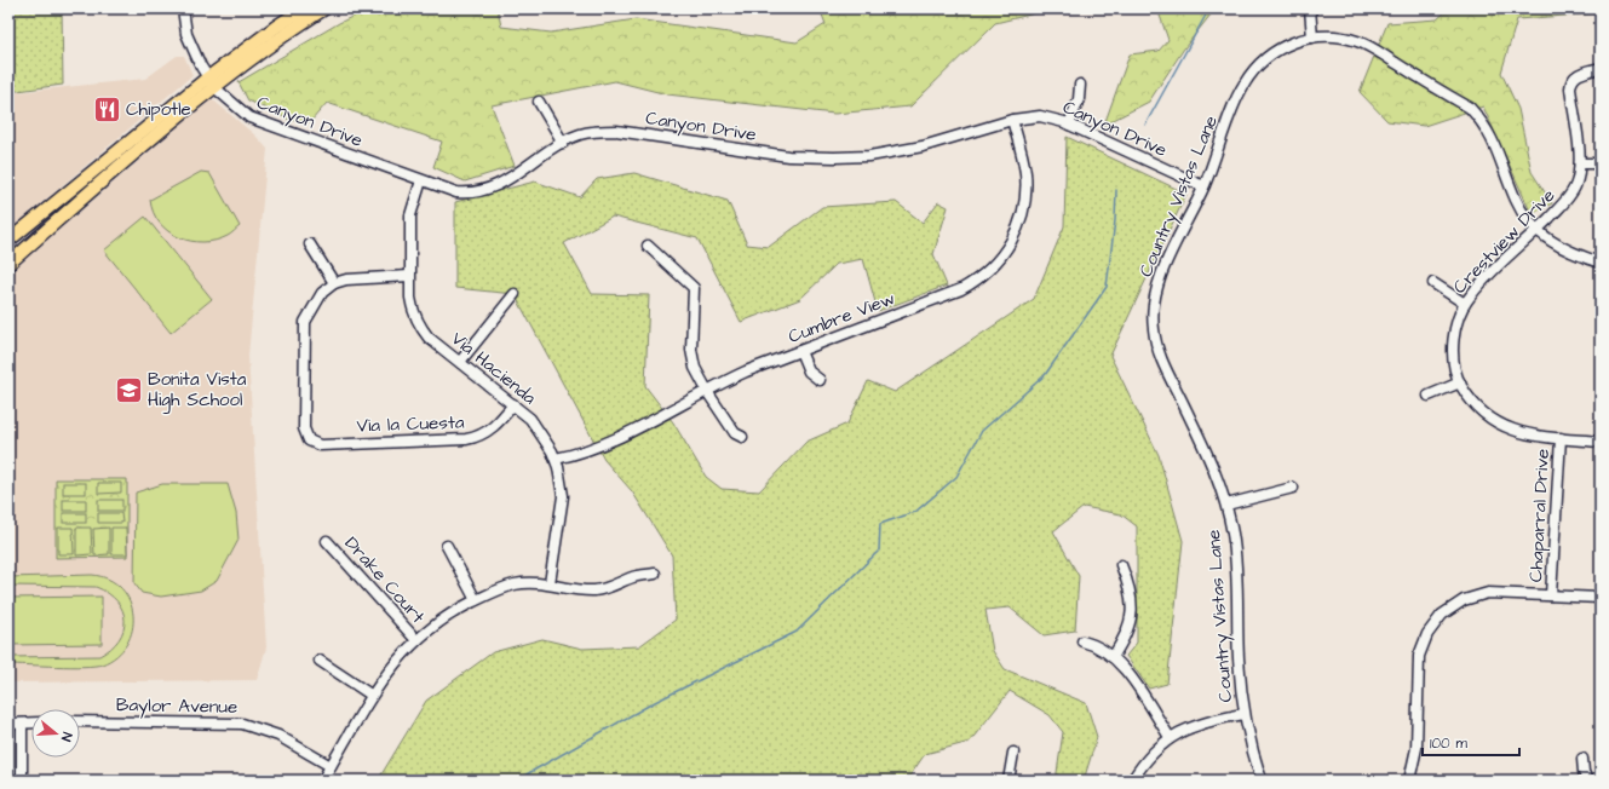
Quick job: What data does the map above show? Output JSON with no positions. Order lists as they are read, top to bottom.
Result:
{
  "streets": {
    "street": [
      "Canyon Drive",
      "Country Vistas Lane",
      "Crestview Drive",
      "Cumbre View",
      "Via Hacienda",
      "Via la Cuesta",
      "Chaparral Drive",
      "Drake Court",
      "Baylor Avenue"
    ]
  },
  "crossings": [
    ["Canyon Drive", "Country Vistas Lane"],
    ["Canyon Drive", "Cumbre View"],
    ["Canyon Drive", "Via Hacienda"],
    ["Country Vistas Lane", "Crestview Drive"],
    ["Crestview Drive", "Chaparral Drive"],
    ["Cumbre View", "Via Hacienda"],
    ["Via Hacienda", "Via la Cuesta"]
  ],
  "places": {
    "restaurant": ["Chipotle"],
    "school or university": ["Bonita Vista High School"]
  },
  "scale_bar": "100 m",
  "north": "right"
}
